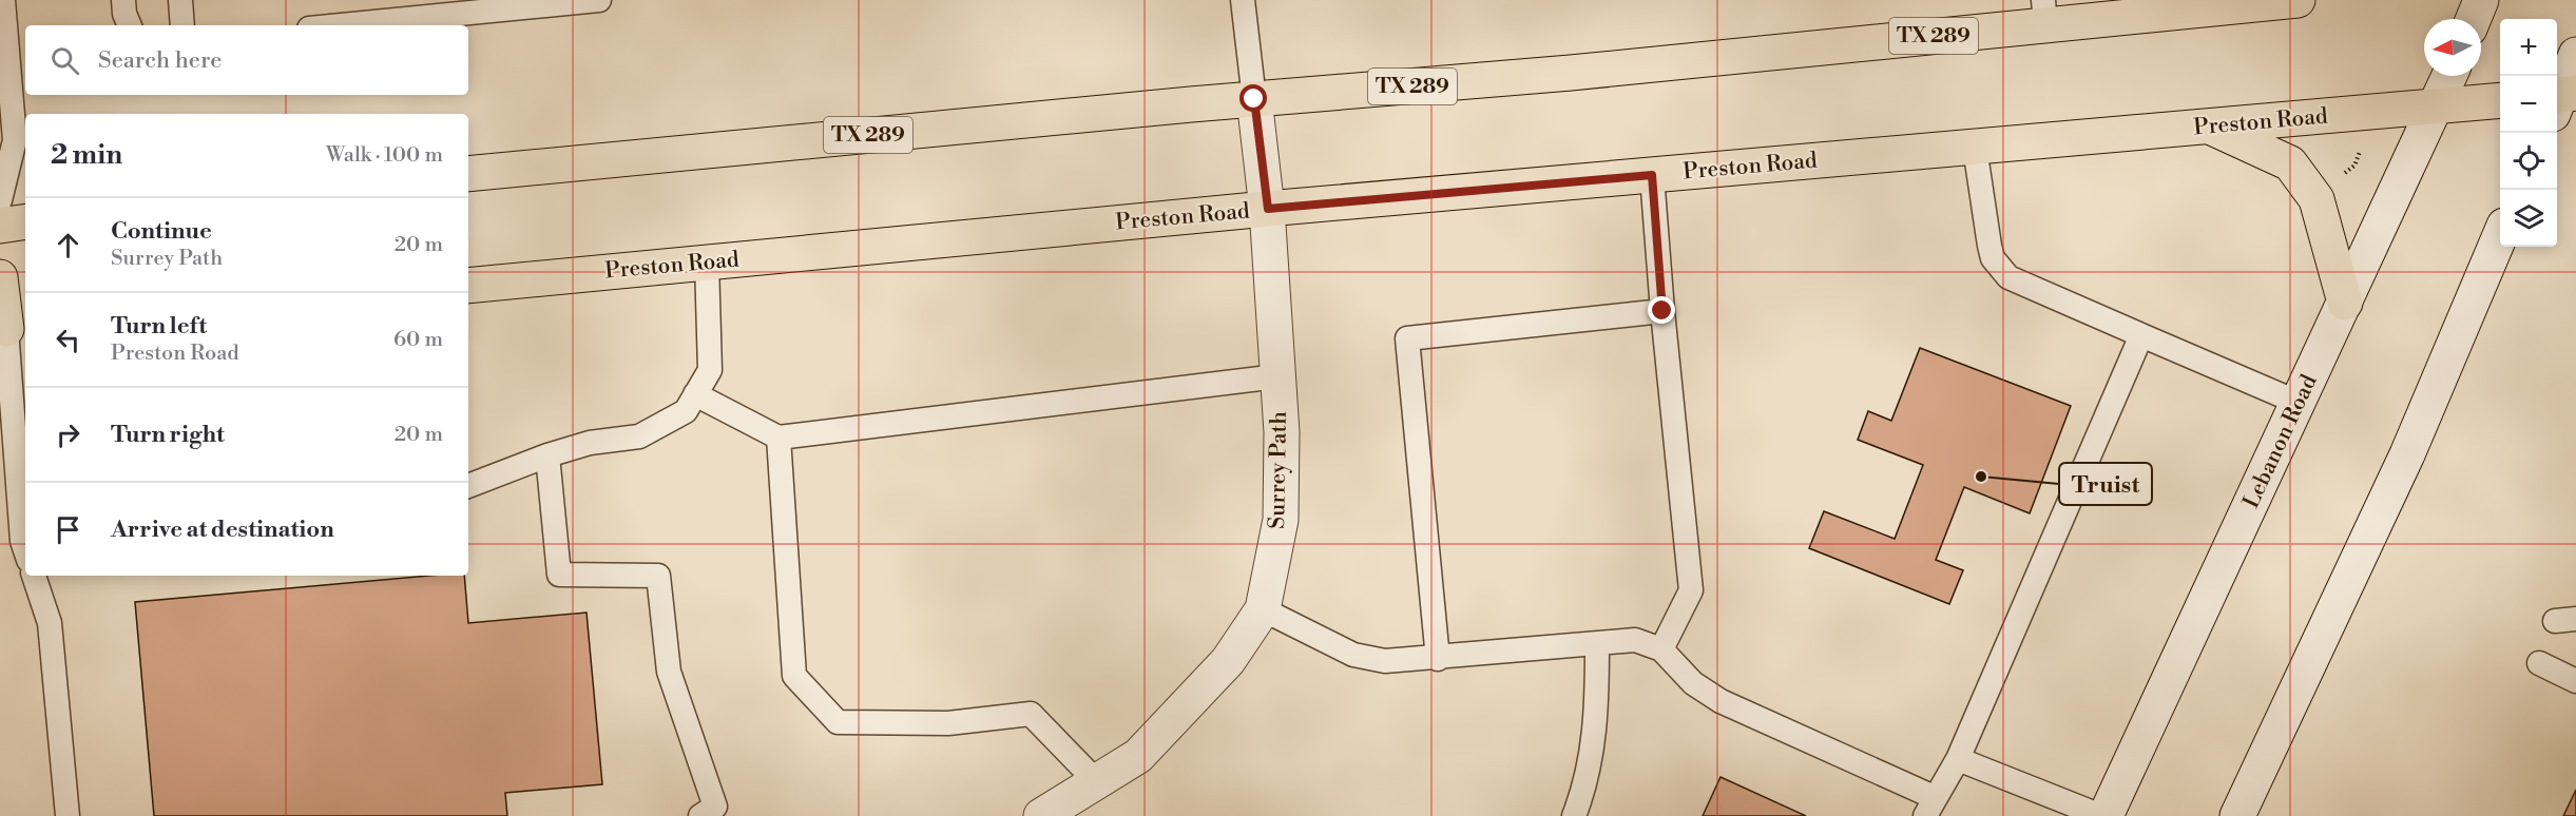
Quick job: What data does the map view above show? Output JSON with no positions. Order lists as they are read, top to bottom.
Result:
{
  "streets": {
    "main road": [
      "TX 289",
      "Preston Road",
      "Lebanon Road",
      "Surrey Path"
    ]
  },
  "crossings": [
    ["TX 289", "Surrey Path"],
    ["Preston Road", "Lebanon Road"],
    ["Preston Road", "Surrey Path"]
  ],
  "places": ["Truist"],
  "north": "left",
  "page": {
    "map_buttons": ["+", "−"],
    "search": "Search here",
    "heading": ["2 min", "Walk · 100 m"],
    "list": [
      ["Continue", "Surrey Path", "20 m"],
      ["Turn left", "Preston Road", "60 m"],
      ["Turn right", "20 m"],
      "Arrive at destination"
    ]
  }
}
